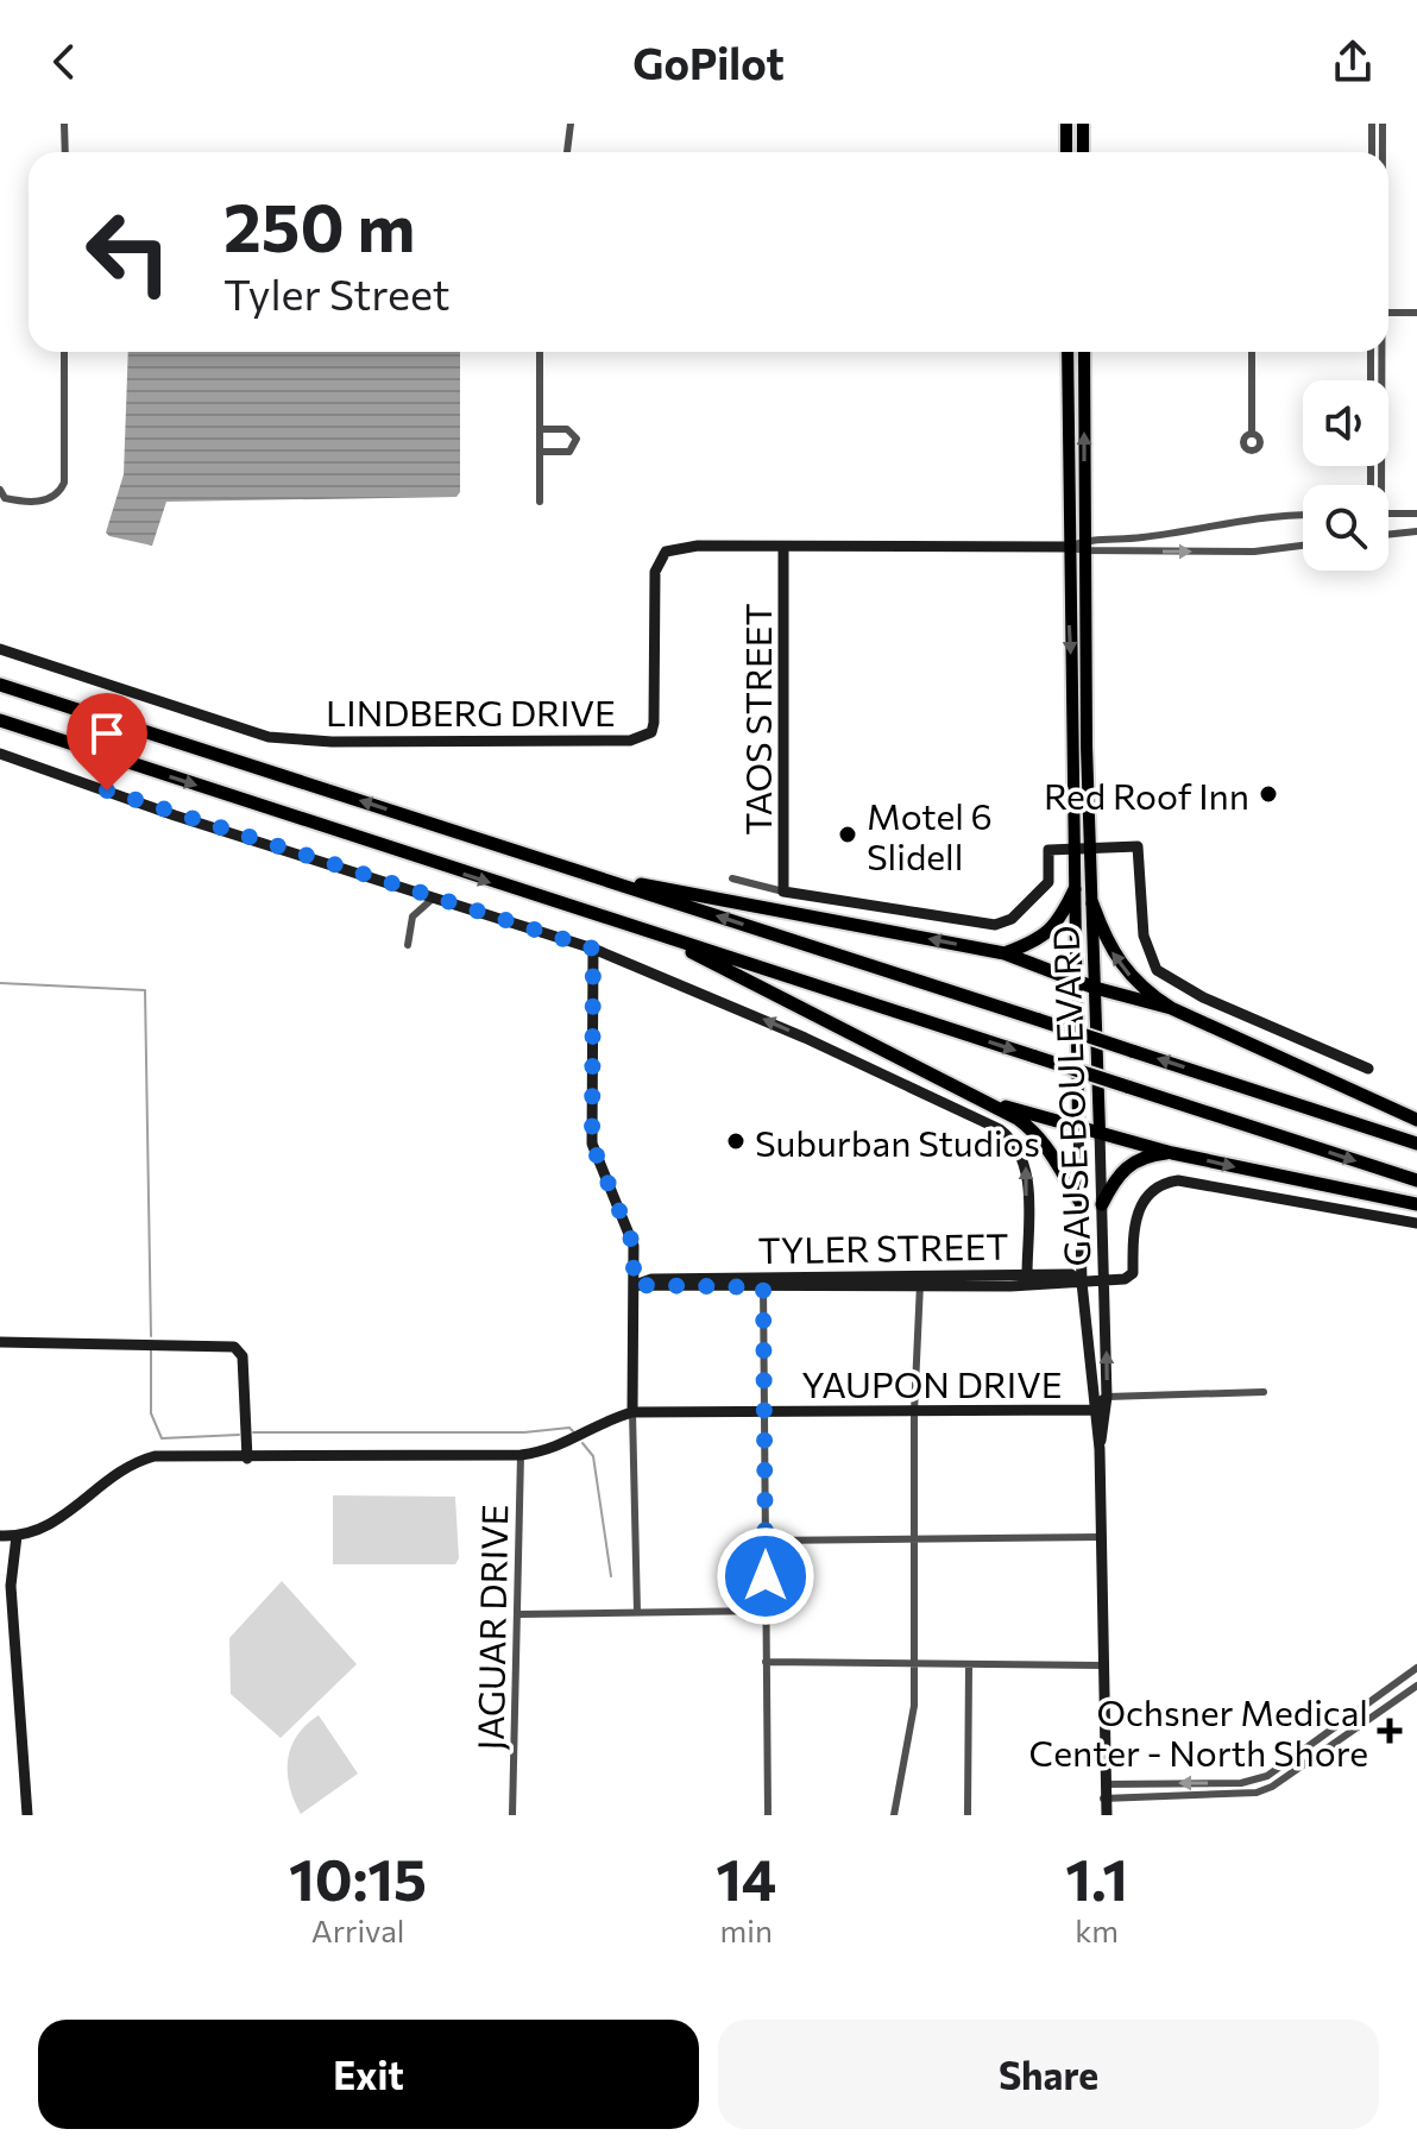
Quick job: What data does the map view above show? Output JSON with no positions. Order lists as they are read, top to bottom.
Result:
{
  "streets": {
    "main road": ["GAUSE BOULEVARD"],
    "street": [
      "LINDBERG DRIVE",
      "TAOS STREET",
      "TYLER STREET",
      "YAUPON DRIVE",
      "JAGUAR DRIVE"
    ]
  },
  "crossings": [
    ["LINDBERG DRIVE", "TAOS STREET"],
    ["LINDBERG DRIVE", "GAUSE BOULEVARD"],
    ["GAUSE BOULEVARD", "TYLER STREET"],
    ["GAUSE BOULEVARD", "YAUPON DRIVE"],
    ["YAUPON DRIVE", "JAGUAR DRIVE"]
  ],
  "places": {
    "other": ["Red Roof Inn", "Motel 6 Slidell", "Suburban Studios"],
    "health": ["Ochsner Medical Center - North Shore"]
  },
  "page": {
    "header": "GoPilot",
    "turn": ["250 m", "Tyler Street"],
    "eta": [
      "10:15",
      "Arrival",
      "14",
      "min",
      "1.1",
      "km"
    ],
    "buttons": ["Exit", "Share"]
  }
}
